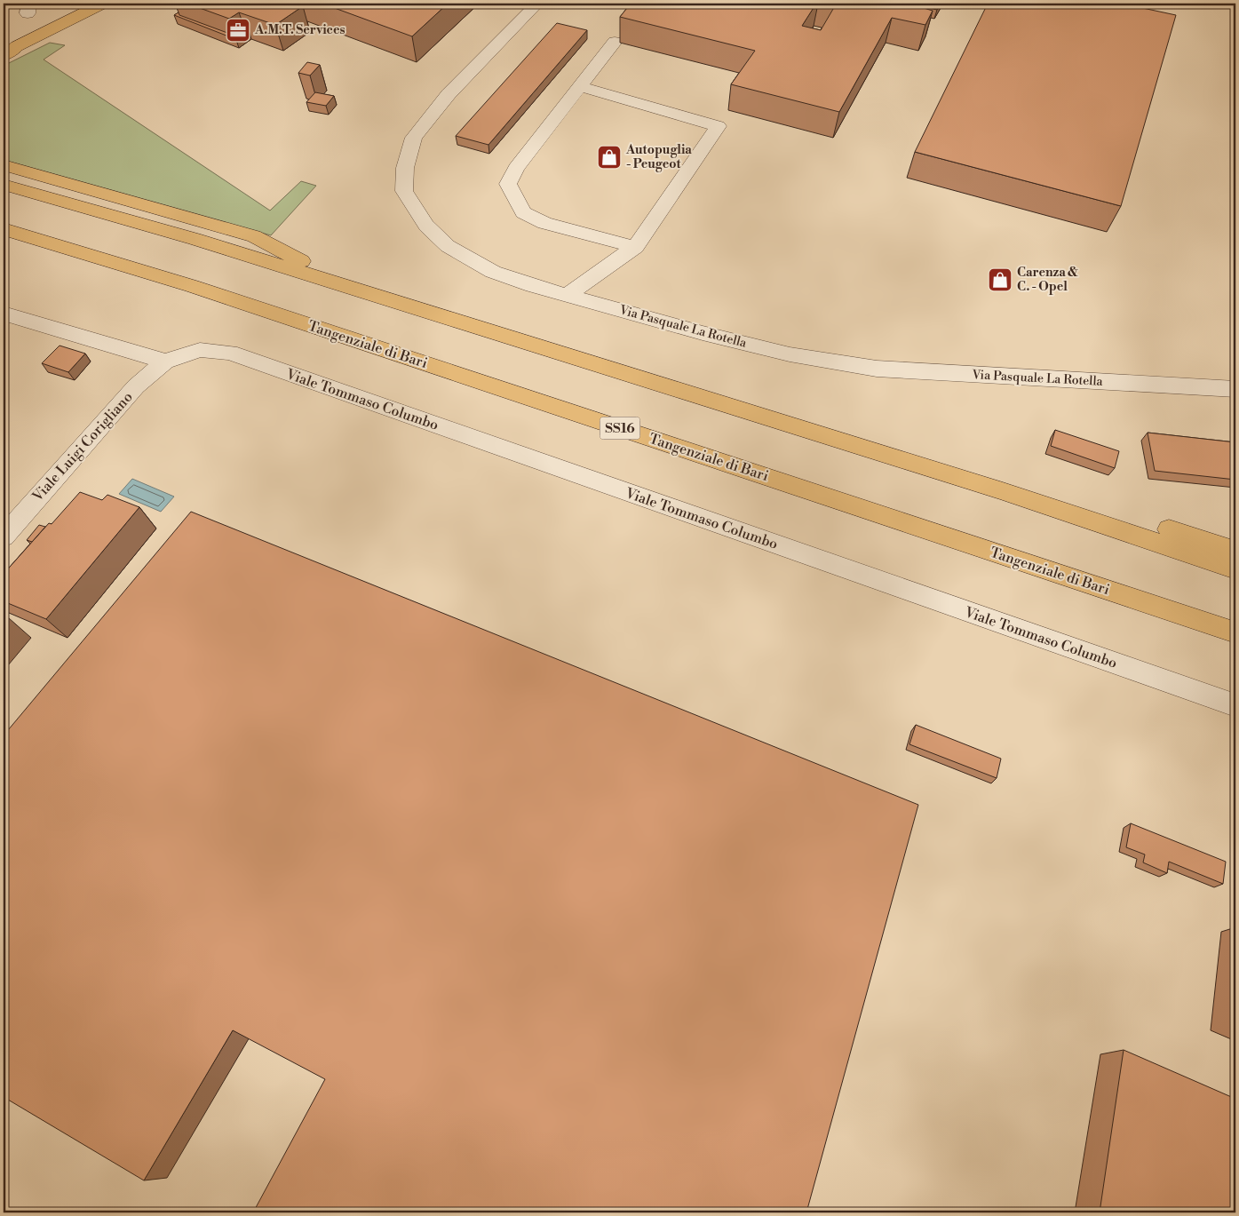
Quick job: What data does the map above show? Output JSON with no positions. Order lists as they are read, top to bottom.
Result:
{
  "streets": {
    "main road": ["Tangenziale di Bari", "SS16"],
    "street": ["Via Pasquale La Rotella", "Viale Tommaso Columbo", "Viale Luigi Corigliano"]
  },
  "crossings": [
    ["Viale Tommaso Columbo", "Viale Luigi Corigliano"]
  ],
  "places": {
    "office": ["A.M.T. Services"],
    "shop": ["Autopuglia - Peugeot", "Carenza & C. - Opel"]
  }
}
